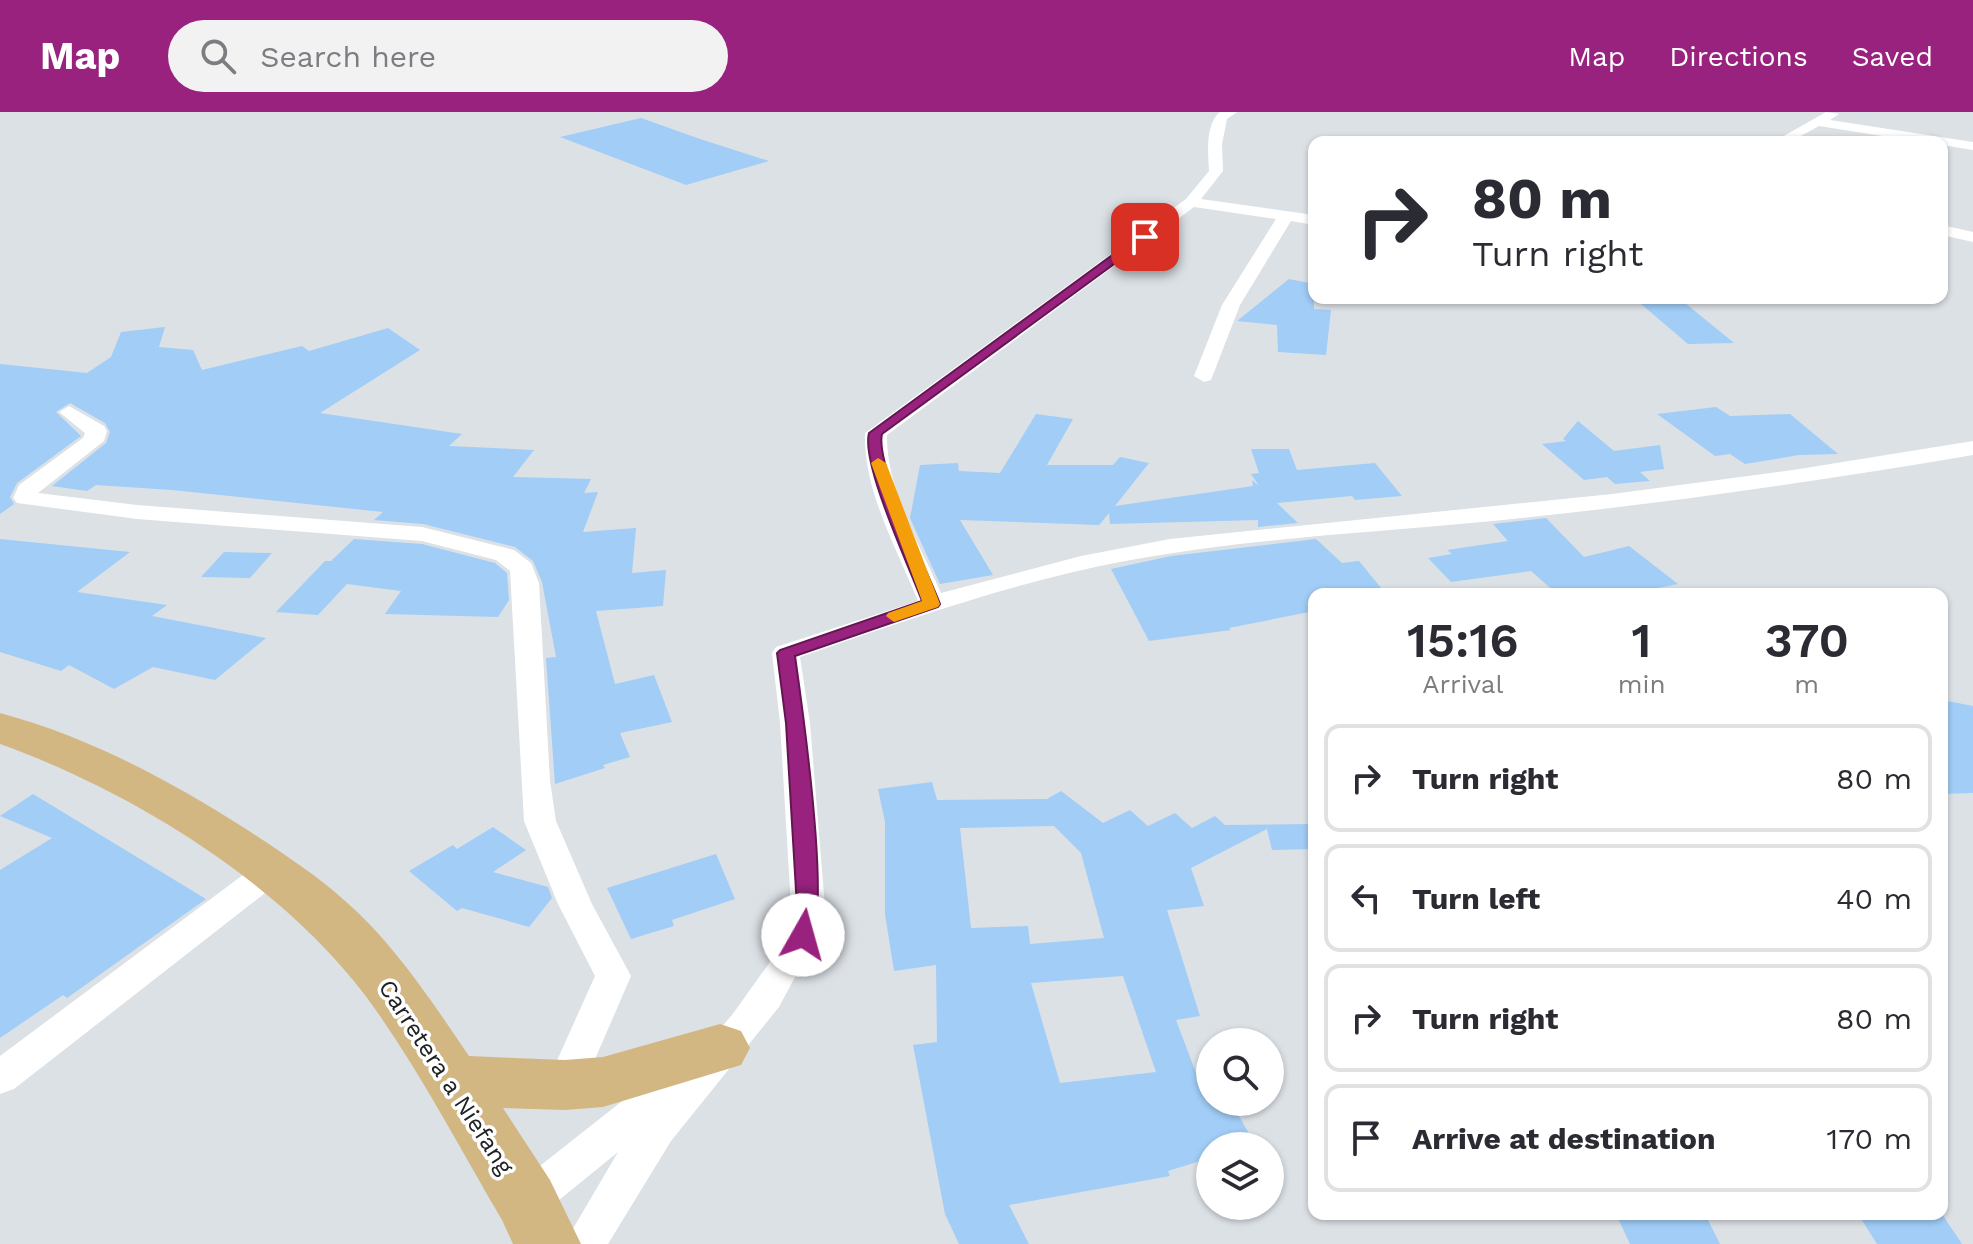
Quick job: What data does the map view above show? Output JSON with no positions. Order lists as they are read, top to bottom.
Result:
{
  "streets": {
    "main road": ["Carretera a Niefang"]
  },
  "page": {
    "header": "Map",
    "search": "Search here",
    "nav": ["Map", "Directions", "Saved"],
    "turn": ["80 m", "Turn right"],
    "eta": [
      "15:16",
      "Arrival",
      "1",
      "min",
      "370",
      "m"
    ],
    "list": [
      {
        "name": "Turn right",
        "value": "80 m"
      },
      {
        "name": "Turn left",
        "value": "40 m"
      },
      {
        "name": "Turn right",
        "value": "80 m"
      },
      {
        "name": "Arrive at destination",
        "value": "170 m"
      }
    ]
  }
}
